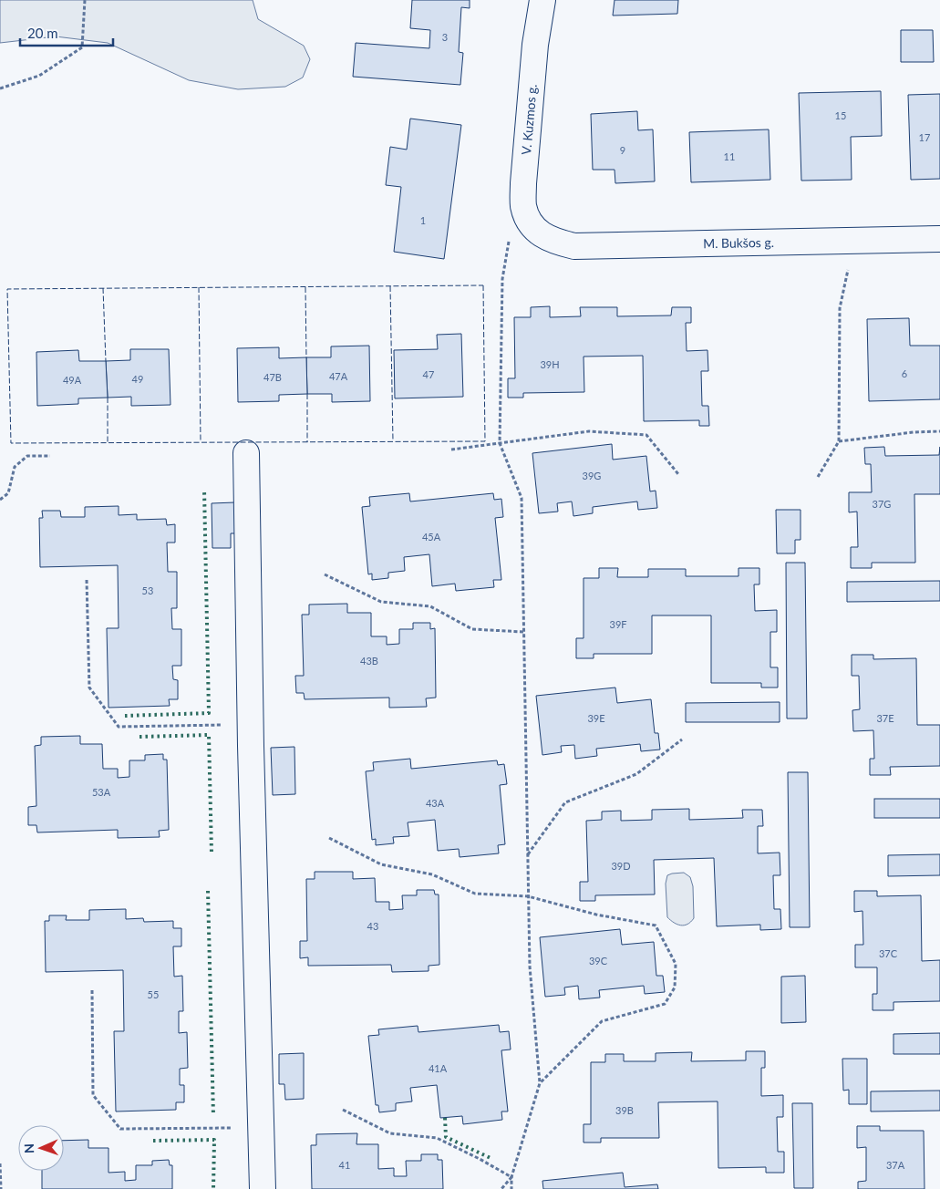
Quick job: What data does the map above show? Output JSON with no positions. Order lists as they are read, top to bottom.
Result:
{
  "streets": {
    "street": ["V. Kuzmos g.", "M. Bukšos g."]
  },
  "crossings": [
    ["V. Kuzmos g.", "M. Bukšos g."]
  ],
  "house_numbers": [
    "3",
    "15",
    "17",
    "9",
    "11",
    "1",
    "39H",
    "6",
    "47",
    "47A",
    "47B",
    "49",
    "49A",
    "39G",
    "37G",
    "45A",
    "53",
    "39F",
    "43B",
    "39E",
    "37E",
    "53A",
    "43A",
    "39D",
    "43",
    "37C",
    "39C",
    "55",
    "41A",
    "39B",
    "41",
    "37A"
  ],
  "scale_bar": "20 m",
  "north": "left"
}
